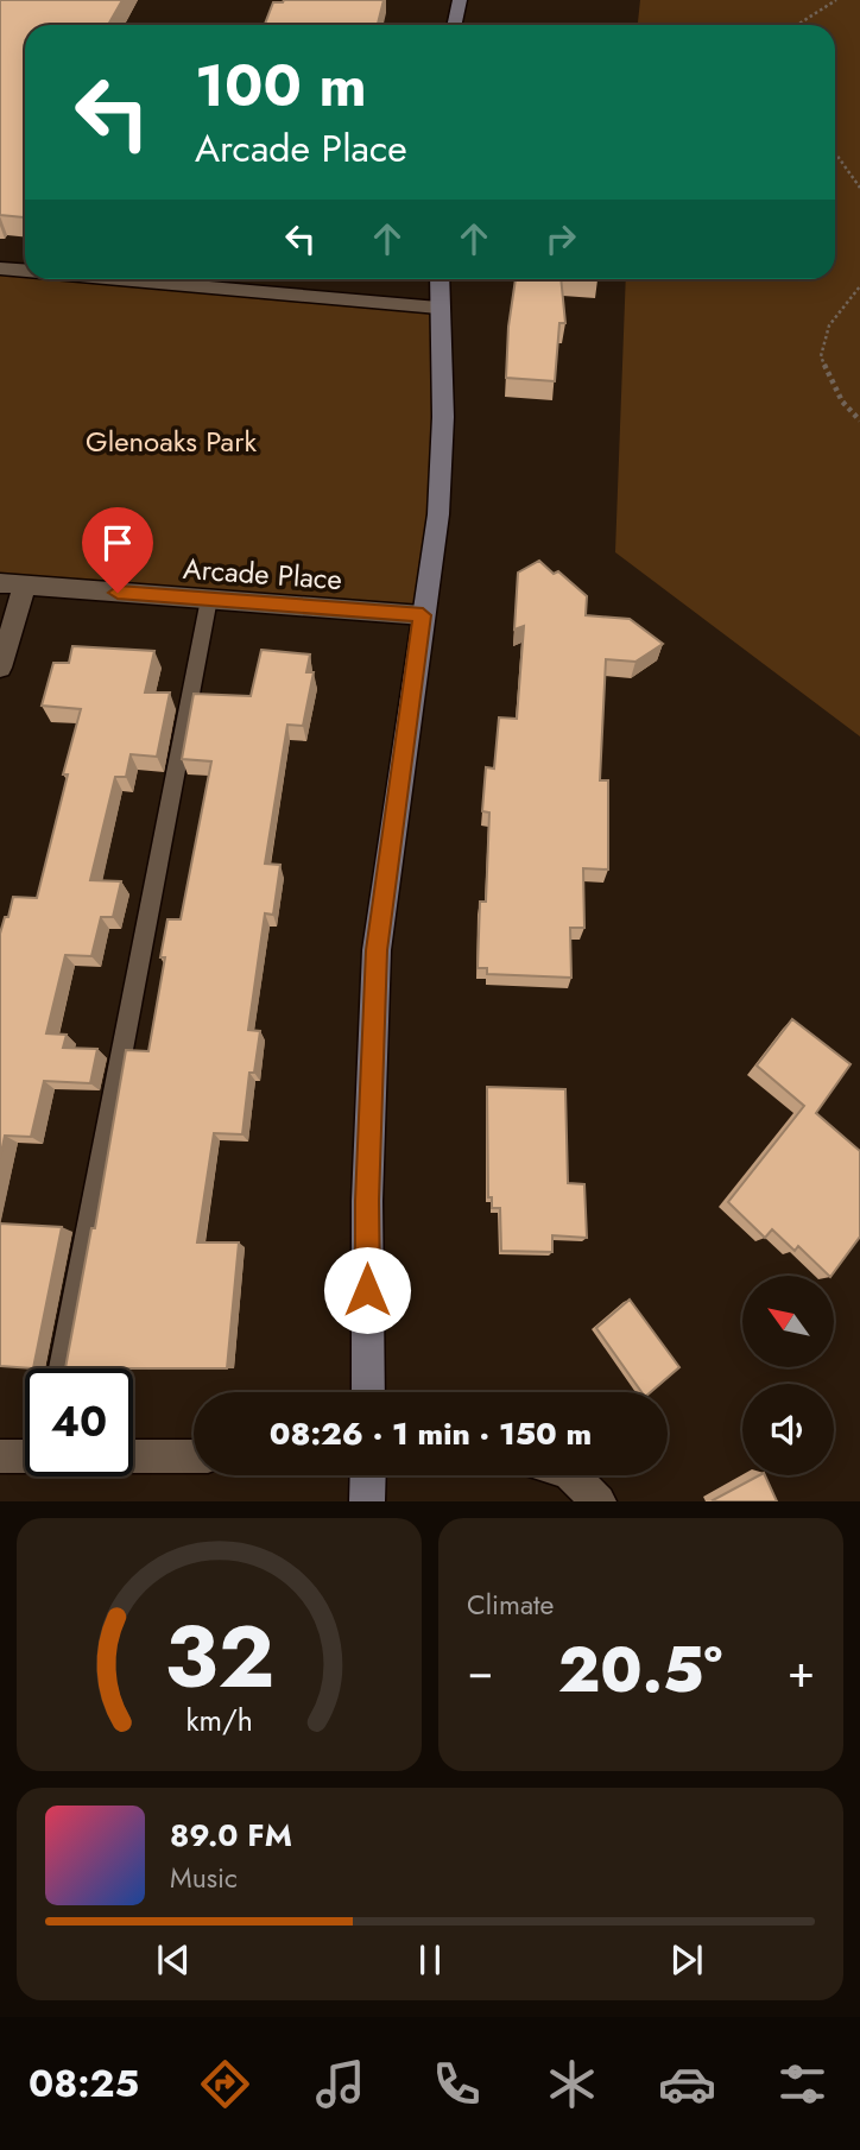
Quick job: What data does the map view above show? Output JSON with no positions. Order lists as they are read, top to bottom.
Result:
{
  "streets": {
    "street": ["Arcade Place"]
  },
  "parks": ["Glenoaks Park"],
  "north": "top left",
  "page": {
    "turn": ["100 m", "Arcade Place"],
    "limit": "40",
    "trip": "08:26 · 1 min · 150 m",
    "tile": "Climate",
    "heat": ["−", "20.5°", "+"],
    "song": ["89.0 FM", "Music"],
    "tabs": "08:25",
    "gauge": ["32", "km/h"]
  }
}
